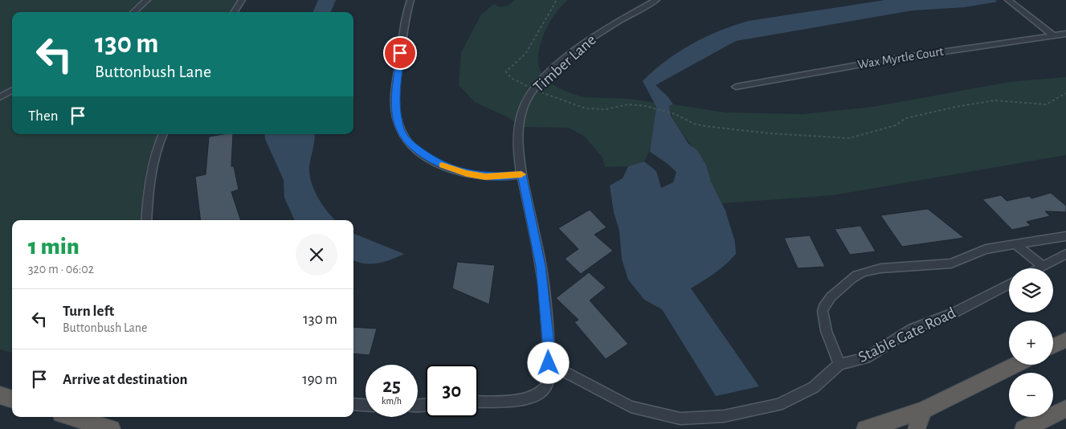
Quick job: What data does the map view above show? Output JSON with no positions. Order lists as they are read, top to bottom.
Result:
{
  "streets": {
    "street": ["Wax Myrtle Court", "Timber Lane", "Stable Gate Road"]
  },
  "crossings": [
    ["Timber Lane", "Stable Gate Road"]
  ],
  "page": {
    "turn": ["130 m", "Buttonbush Lane"],
    "then": "Then",
    "heading": ["1 min", "320 m · 06:02"],
    "map_buttons": ["+", "−"],
    "list": [
      {
        "name": "Turn left",
        "note": "Buttonbush Lane",
        "value": "130 m"
      },
      {
        "name": "Arrive at destination",
        "value": "190 m"
      }
    ],
    "speed": "25 km/h",
    "limit": "30"
  }
}
